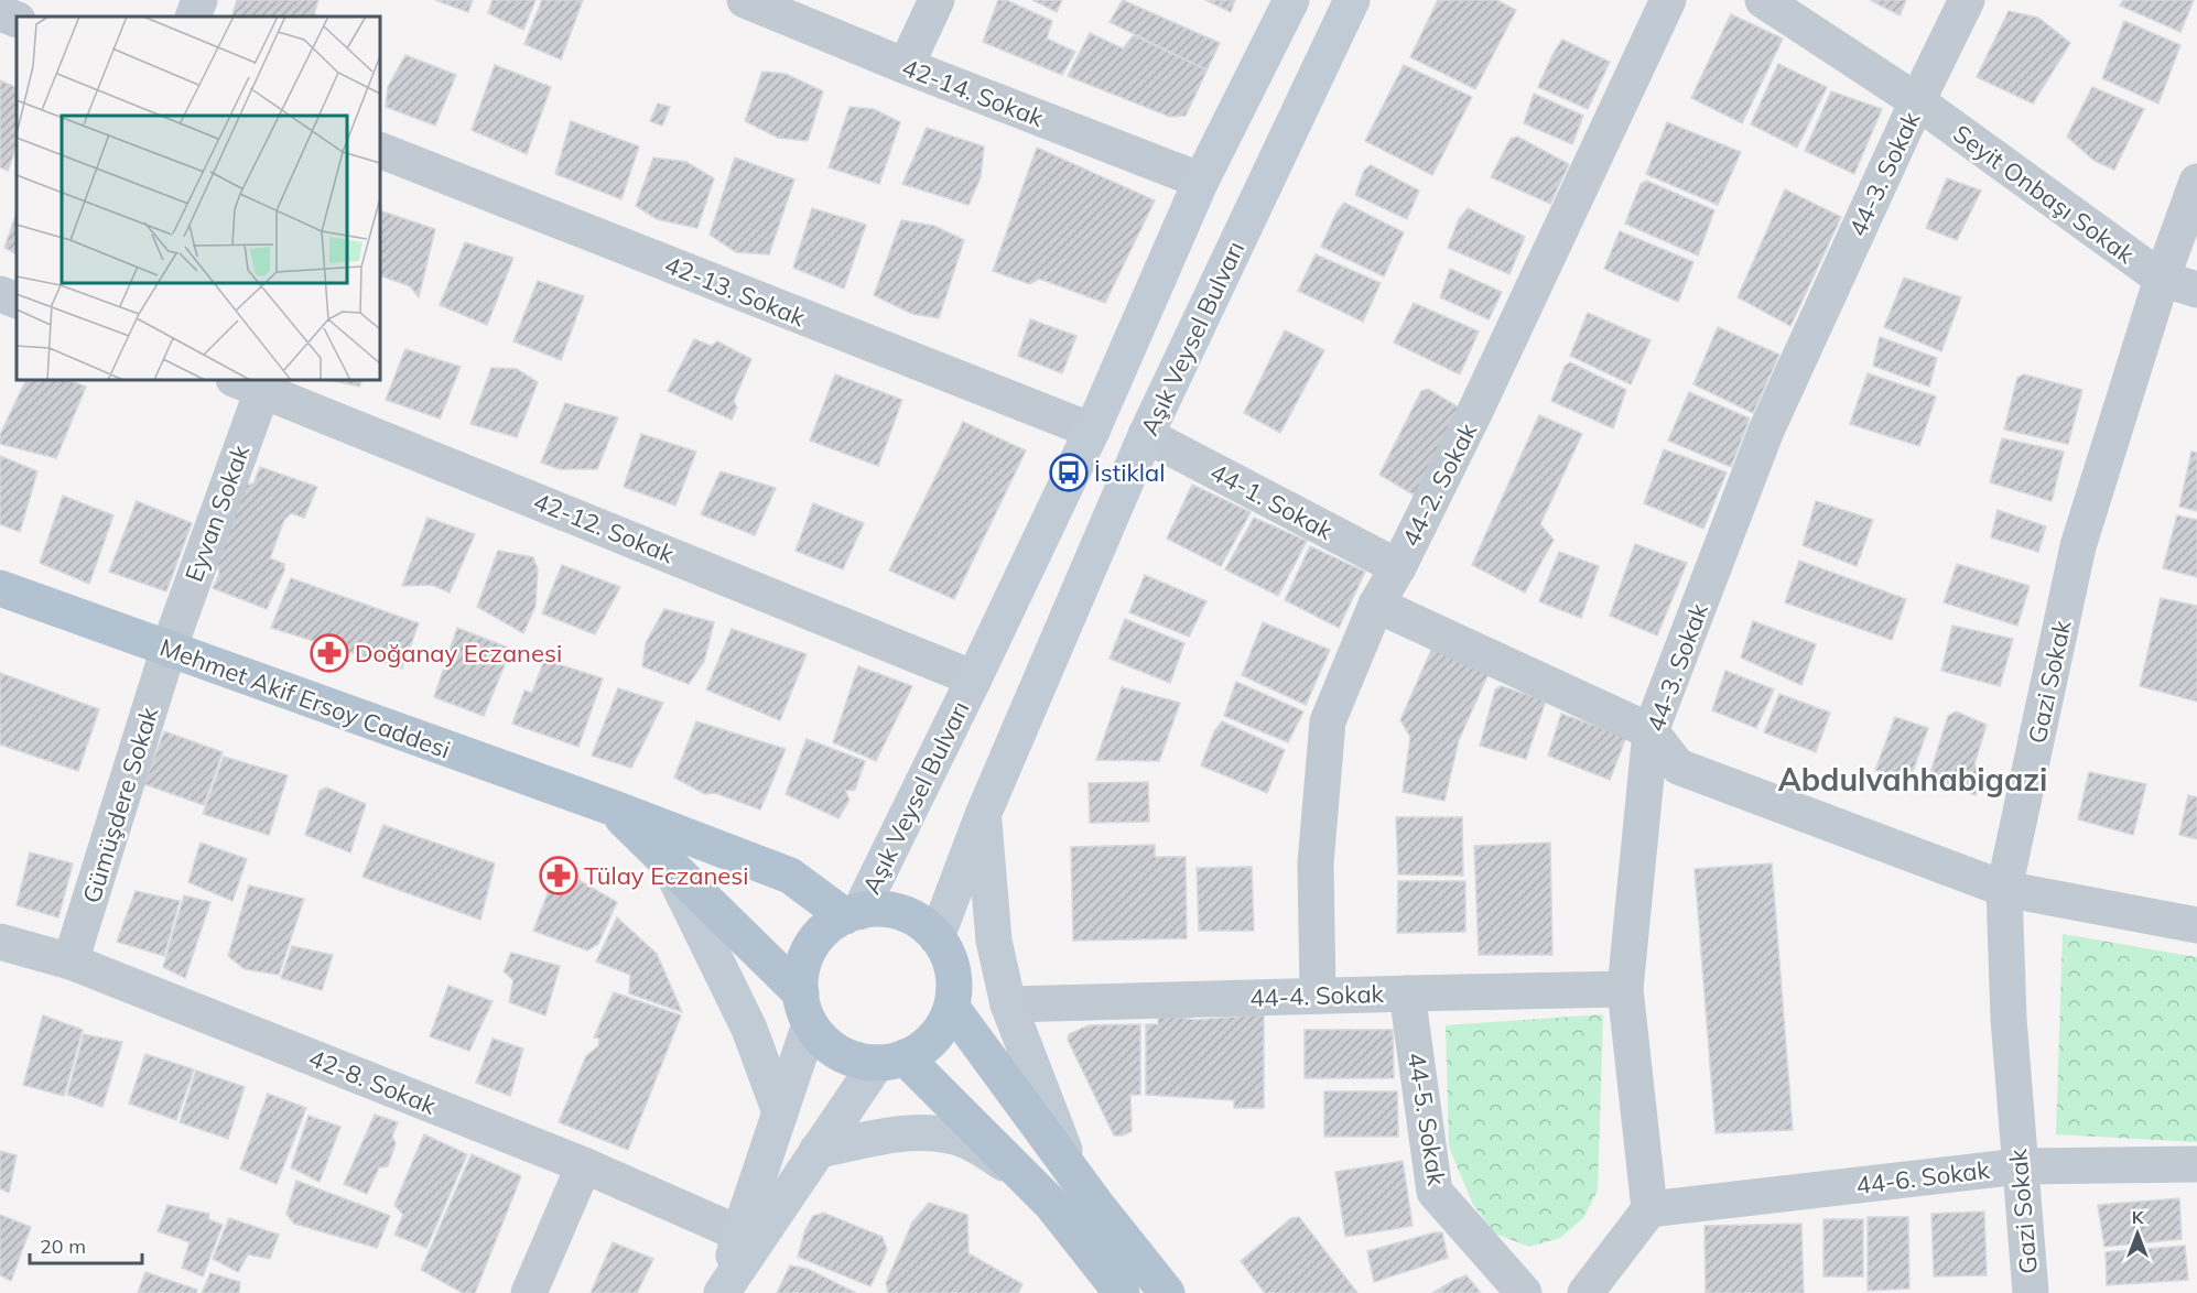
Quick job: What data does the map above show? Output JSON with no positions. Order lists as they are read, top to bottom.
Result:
{
  "streets": {
    "main road": ["Aşık Veysel Bulvarı", "Mehmet Akif Ersoy Caddesi"],
    "street": [
      "42-14. Sokak",
      "44-3. Sokak",
      "Seyit Onbaşı Sokak",
      "42-13. Sokak",
      "44-2. Sokak",
      "44-1. Sokak",
      "Eyvan Sokak",
      "42-12. Sokak",
      "Gazi Sokak",
      "Gümüşdere Sokak",
      "44-4. Sokak",
      "42-8. Sokak",
      "44-5. Sokak",
      "44-6. Sokak"
    ]
  },
  "crossings": [
    ["42-14. Sokak", "Aşık Veysel Bulvarı"],
    ["44-3. Sokak", "Seyit Onbaşı Sokak"],
    ["44-3. Sokak", "44-4. Sokak"],
    ["44-3. Sokak", "44-6. Sokak"],
    ["Seyit Onbaşı Sokak", "Gazi Sokak"],
    ["42-13. Sokak", "Aşık Veysel Bulvarı"],
    ["Aşık Veysel Bulvarı", "44-1. Sokak"],
    ["Aşık Veysel Bulvarı", "42-12. Sokak"],
    ["Aşık Veysel Bulvarı", "Mehmet Akif Ersoy Caddesi"],
    ["44-2. Sokak", "44-1. Sokak"],
    ["44-2. Sokak", "44-4. Sokak"],
    ["Eyvan Sokak", "42-12. Sokak"],
    ["Eyvan Sokak", "Mehmet Akif Ersoy Caddesi"],
    ["Eyvan Sokak", "Gümüşdere Sokak"],
    ["Gazi Sokak", "44-6. Sokak"],
    ["Mehmet Akif Ersoy Caddesi", "Gümüşdere Sokak"],
    ["Gümüşdere Sokak", "42-8. Sokak"],
    ["44-4. Sokak", "44-5. Sokak"]
  ],
  "districts": ["Abdulvahhabigazi"],
  "places": {
    "bus stop": ["İstiklal"],
    "pharmacy": ["Doğanay Eczanesi", "Tülay Eczanesi"]
  },
  "scale_bar": "20 m",
  "north": "top"
}
